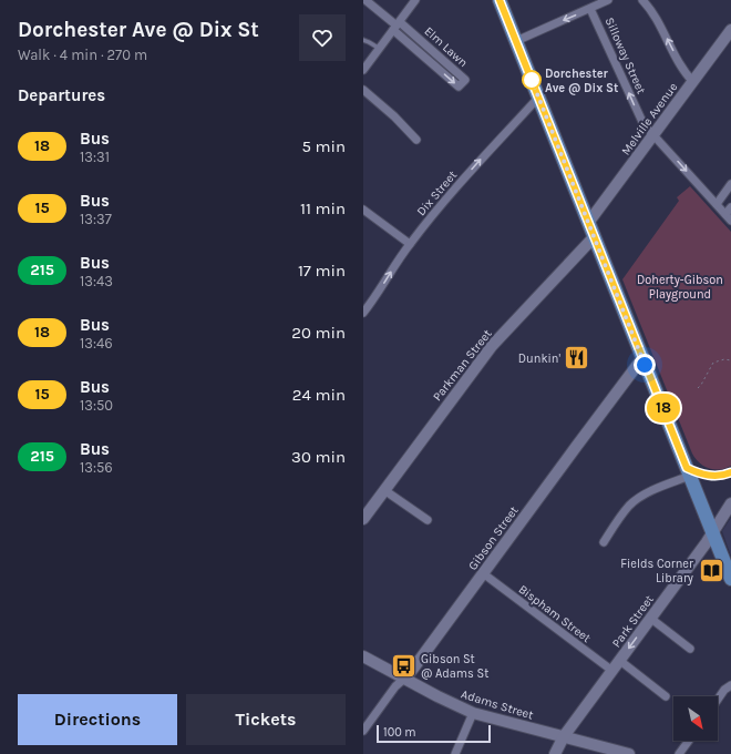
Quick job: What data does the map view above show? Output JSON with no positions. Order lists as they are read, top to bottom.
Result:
{
  "streets": {
    "street": [
      "Elm Lawn",
      "Silloway Street",
      "Melville Avenue",
      "Dix Street",
      "Parkman Street",
      "Gibson Street",
      "Bispham Street",
      "Park Street",
      "Adams Street"
    ]
  },
  "crossings": [
    ["Silloway Street", "Melville Avenue"],
    ["Gibson Street", "Bispham Street"],
    ["Gibson Street", "Adams Street"],
    ["Bispham Street", "Park Street"],
    ["Park Street", "Adams Street"]
  ],
  "one_way": ["Dix Street"],
  "parks": ["Doherty-Gibson Playground"],
  "places": {
    "other": ["Dorchester Ave @ Dix St"],
    "restaurant": ["Dunkin'"],
    "library": ["Fields Corner Library"],
    "bus stop": ["Gibson St @ Adams St"]
  },
  "lines": ["bus line 18"],
  "scale_bar": "100 m",
  "north": "bottom right",
  "page": {
    "heading": [
      ["Dorchester Ave @ Dix St", "Walk · 4 min · 270 m"],
      "Departures"
    ],
    "on_map": "18",
    "list": [
      {
        "mark": "18",
        "name": "Bus",
        "note": "13:31",
        "value": "5 min"
      },
      {
        "mark": "15",
        "name": "Bus",
        "note": "13:37",
        "value": "11 min"
      },
      {
        "mark": "215",
        "name": "Bus",
        "note": "13:43",
        "value": "17 min"
      },
      {
        "mark": "18",
        "name": "Bus",
        "note": "13:46",
        "value": "20 min"
      },
      {
        "mark": "15",
        "name": "Bus",
        "note": "13:50",
        "value": "24 min"
      },
      {
        "mark": "215",
        "name": "Bus",
        "note": "13:56",
        "value": "30 min"
      }
    ],
    "buttons": ["Directions", "Tickets"],
    "scale": "100 m"
  }
}
